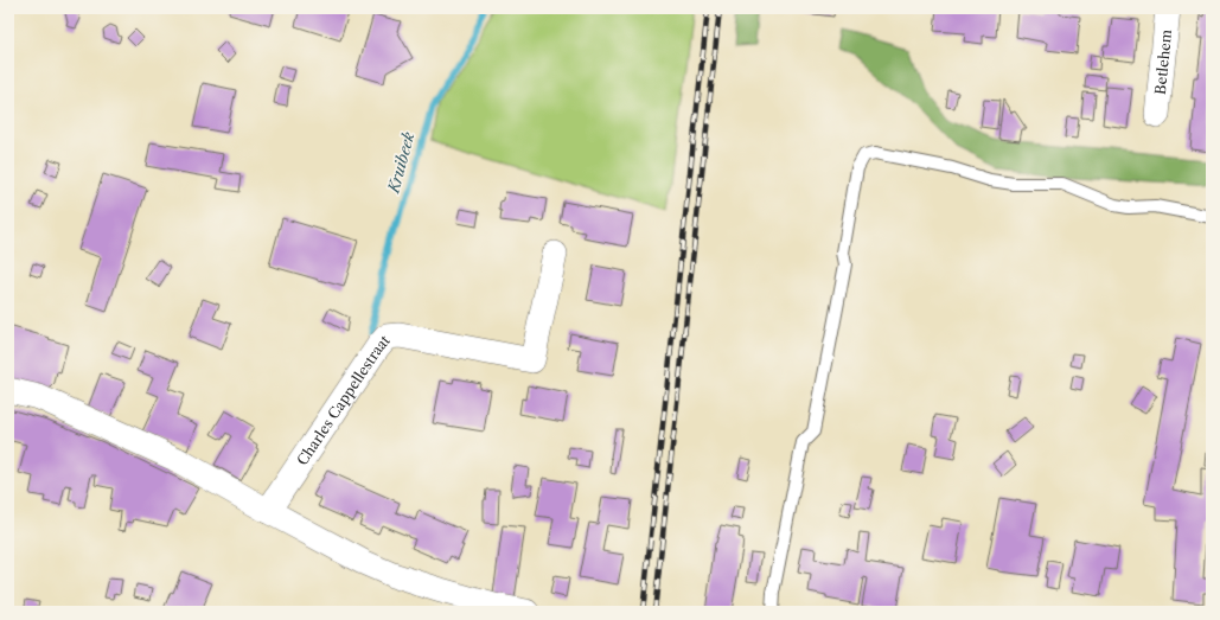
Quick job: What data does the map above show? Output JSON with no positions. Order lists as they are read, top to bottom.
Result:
{
  "streets": {
    "street": ["Betlehem", "Charles Cappellestraat"]
  },
  "water": ["Kruibeek"]
}
